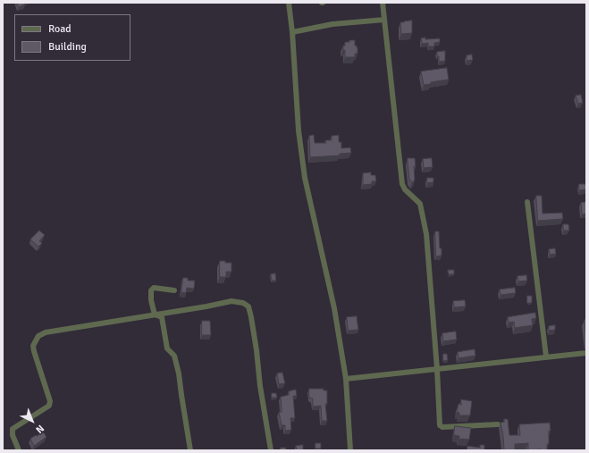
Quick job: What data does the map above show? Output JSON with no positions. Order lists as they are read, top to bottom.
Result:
{
  "legend": ["Road", "Building"],
  "north": "bottom right"
}
